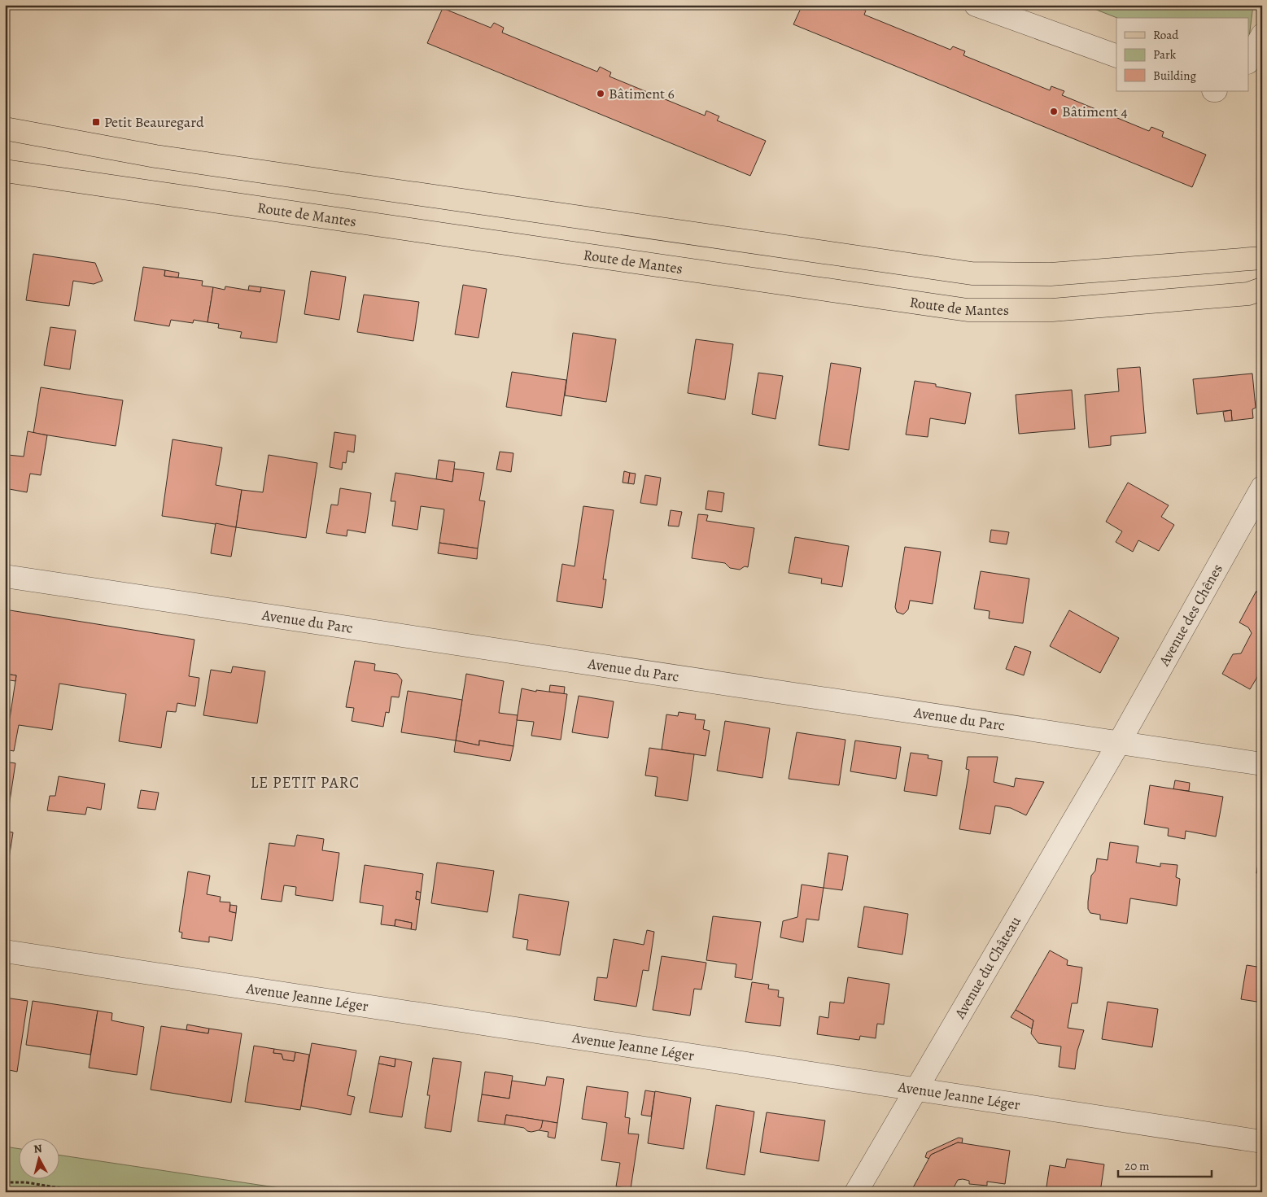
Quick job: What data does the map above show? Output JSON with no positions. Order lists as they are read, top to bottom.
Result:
{
  "streets": {
    "main road": ["Route de Mantes"],
    "street": [
      "Avenue des Chênes",
      "Avenue du Parc",
      "Avenue du Château",
      "Avenue Jeanne Léger"
    ]
  },
  "crossings": [
    ["Avenue des Chênes", "Avenue du Parc"],
    ["Avenue des Chênes", "Avenue du Château"],
    ["Avenue du Parc", "Avenue du Château"],
    ["Avenue du Château", "Avenue Jeanne Léger"]
  ],
  "districts": ["LE PETIT PARC"],
  "places": {
    "other": ["Bâtiment 6", "Bâtiment 4"],
    "transit": ["Petit Beauregard"]
  },
  "legend": ["Road", "Park", "Building"],
  "scale_bar": "20 m",
  "north": "top"
}
